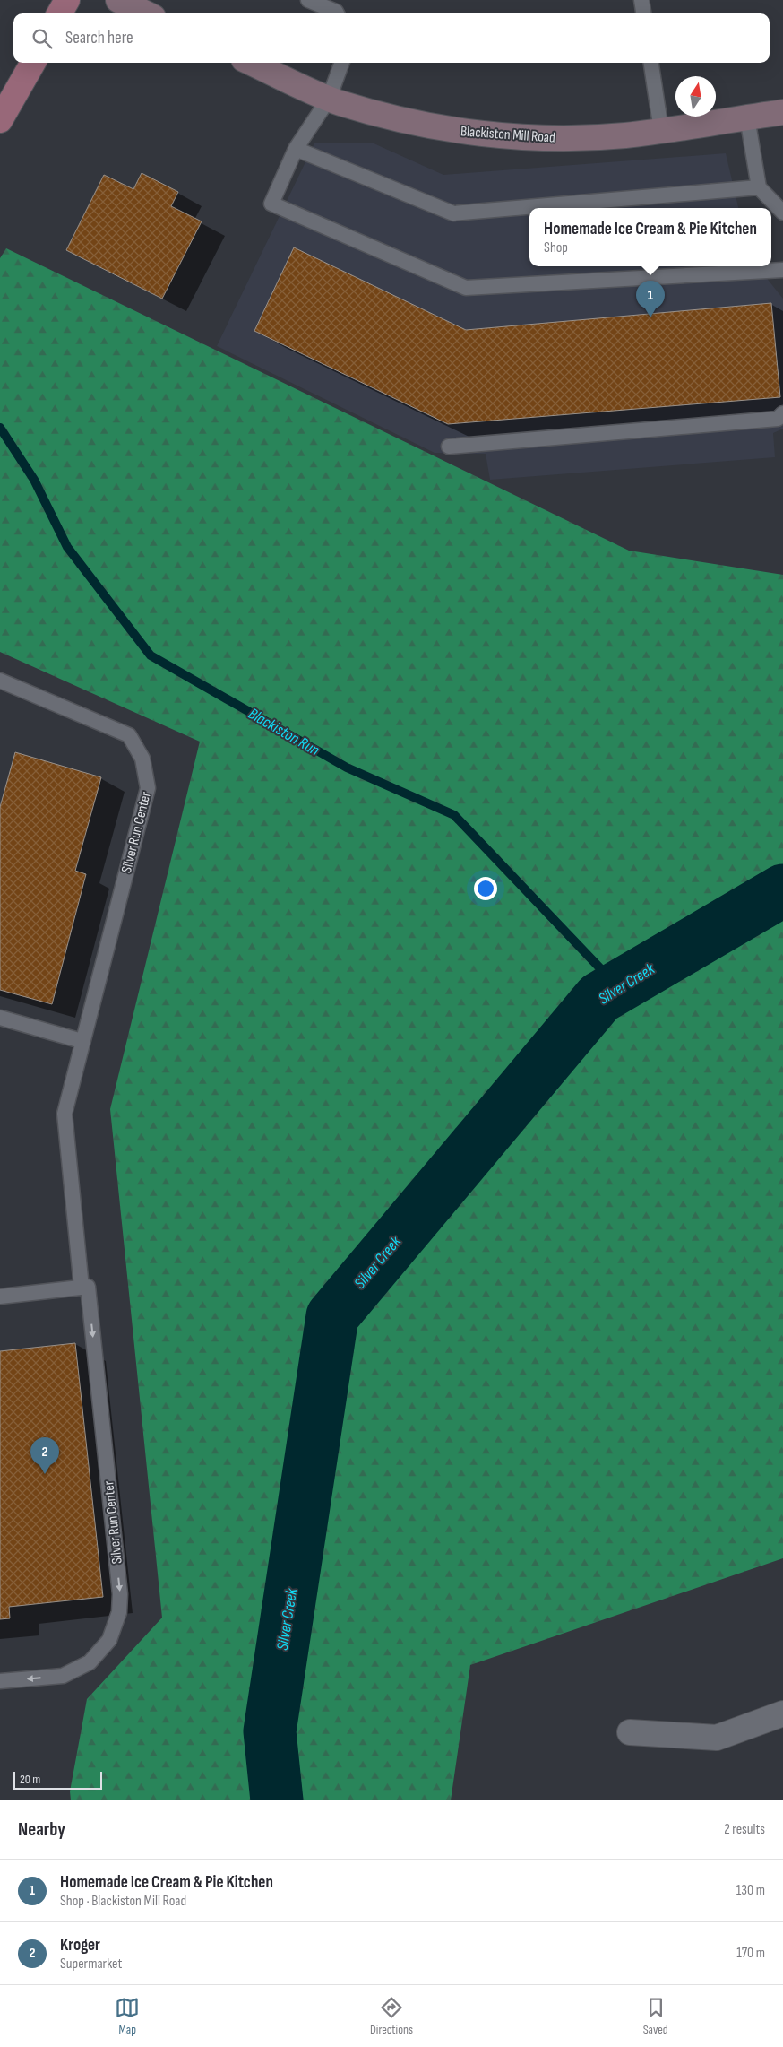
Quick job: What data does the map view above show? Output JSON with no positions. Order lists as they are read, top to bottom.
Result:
{
  "streets": {
    "main road": ["Blackiston Mill Road"],
    "lane": ["Silver Run Center"]
  },
  "water": ["Blackiston Run", "Silver Creek"],
  "scale_bar": "20 m",
  "north": "top",
  "page": {
    "search": "Search here",
    "popup": ["Homemade Ice Cream & Pie Kitchen", "Shop"],
    "pins": ["1", "2"],
    "scale": "20 m",
    "heading": ["Nearby", "2 results"],
    "list": [
      {
        "mark": "1",
        "name": "Homemade Ice Cream & Pie Kitchen",
        "note": "Shop · Blackiston Mill Road",
        "value": "130 m"
      },
      {
        "mark": "2",
        "name": "Kroger",
        "note": "Supermarket",
        "value": "170 m"
      }
    ],
    "nav": ["Map", "Directions", "Saved"]
  }
}
